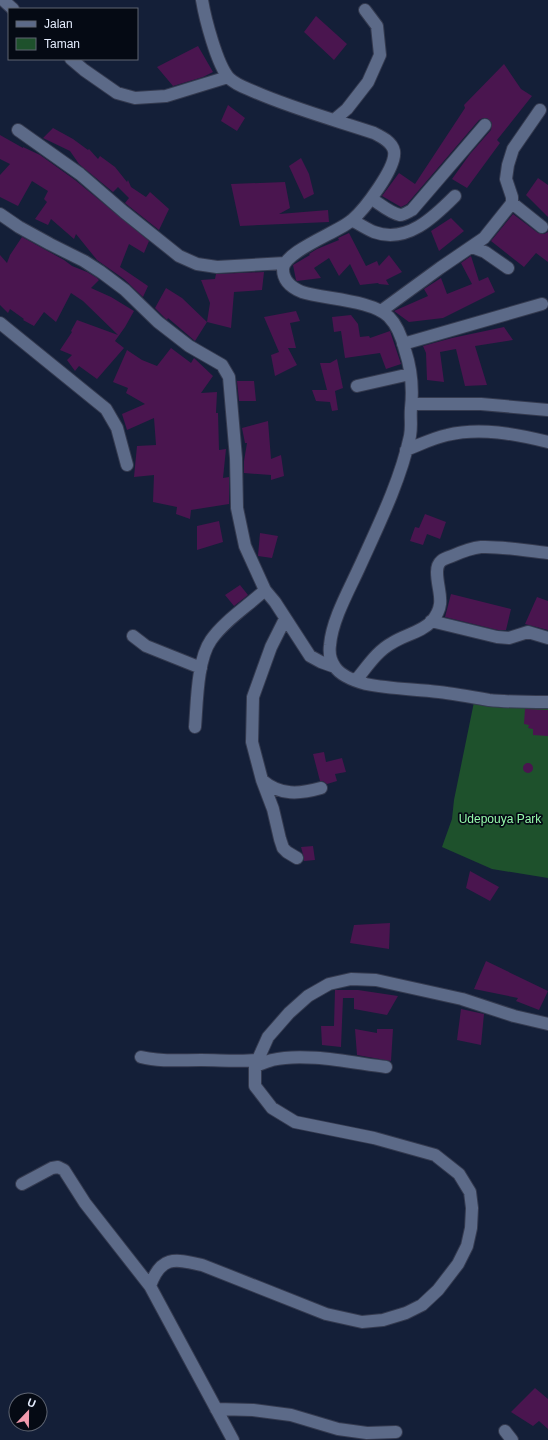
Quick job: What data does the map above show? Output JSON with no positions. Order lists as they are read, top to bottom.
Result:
{
  "parks": ["Udepouya Park"],
  "legend": ["Jalan", "Taman"],
  "north": "top"
}
